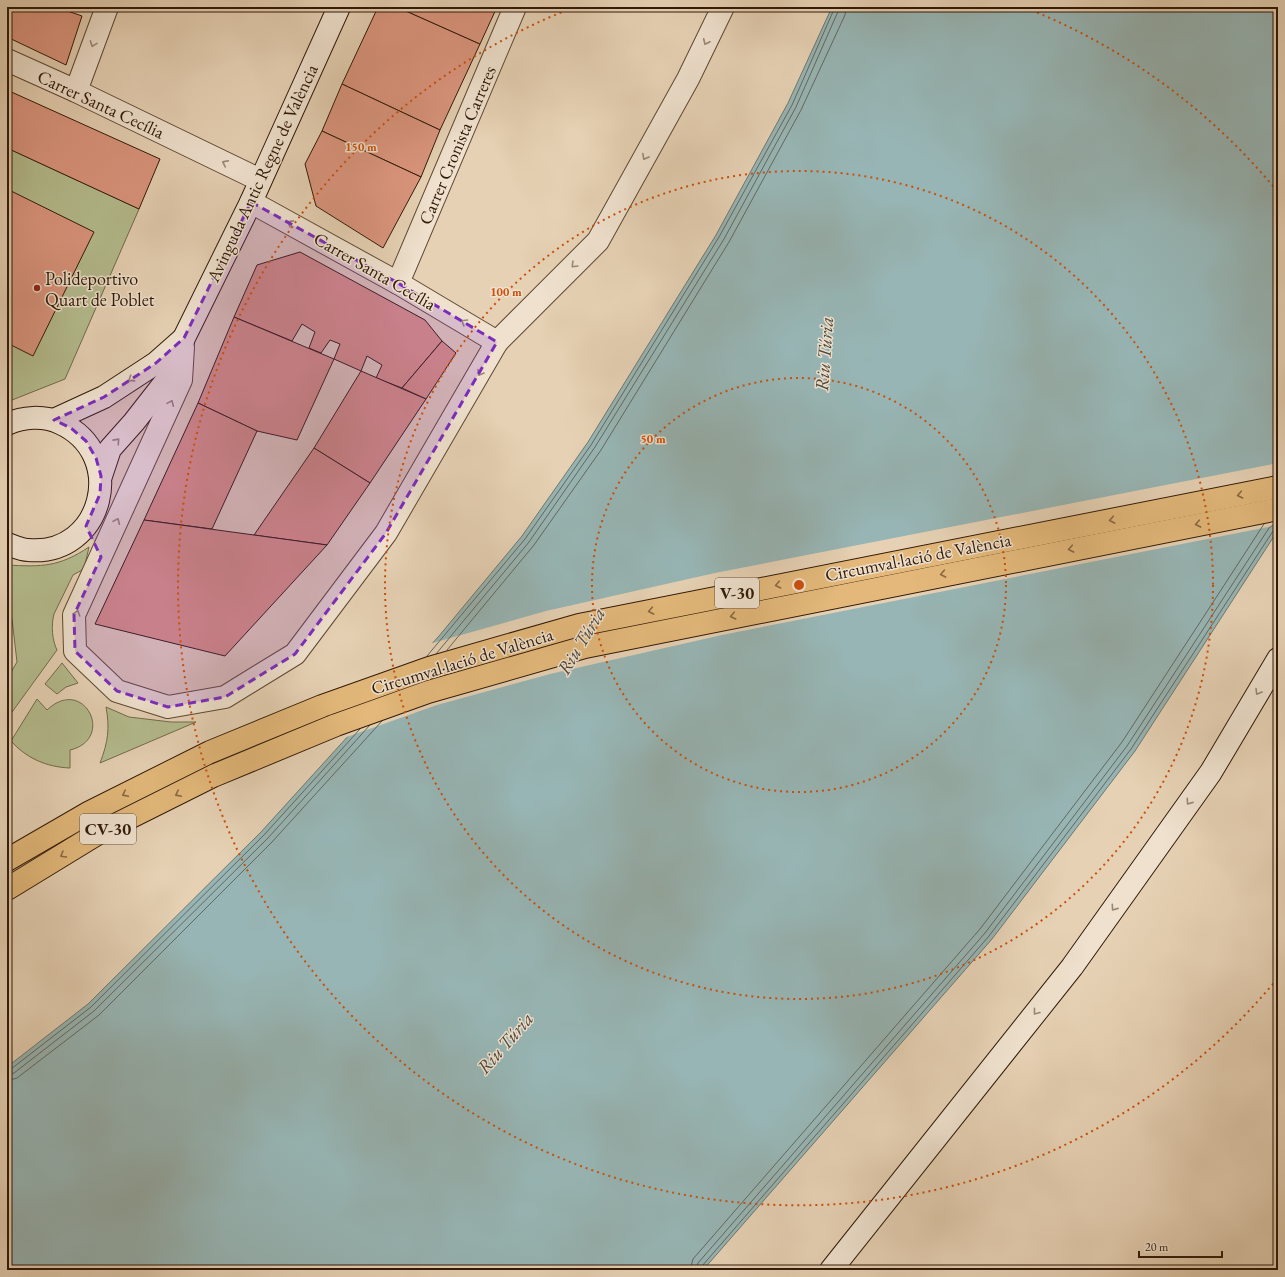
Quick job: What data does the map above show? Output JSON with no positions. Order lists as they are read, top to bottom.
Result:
{
  "streets": {
    "highway": ["Circumval·lació de València", "V-30", "CV-30"],
    "street": ["Carrer Santa Cecília", "Carrer Cronista Carreres", "Avinguda Antic Regne de València"]
  },
  "crossings": [
    ["Carrer Santa Cecília", "Carrer Cronista Carreres"],
    ["Carrer Santa Cecília", "Avinguda Antic Regne de València"]
  ],
  "one_way": ["Carrer Santa Cecília"],
  "water": ["Riu Túria"],
  "places": ["Polideportivo Quart de Poblet"],
  "scale_bar": "20 m",
  "rings": ["150 m", "100 m", "50 m"]
}
